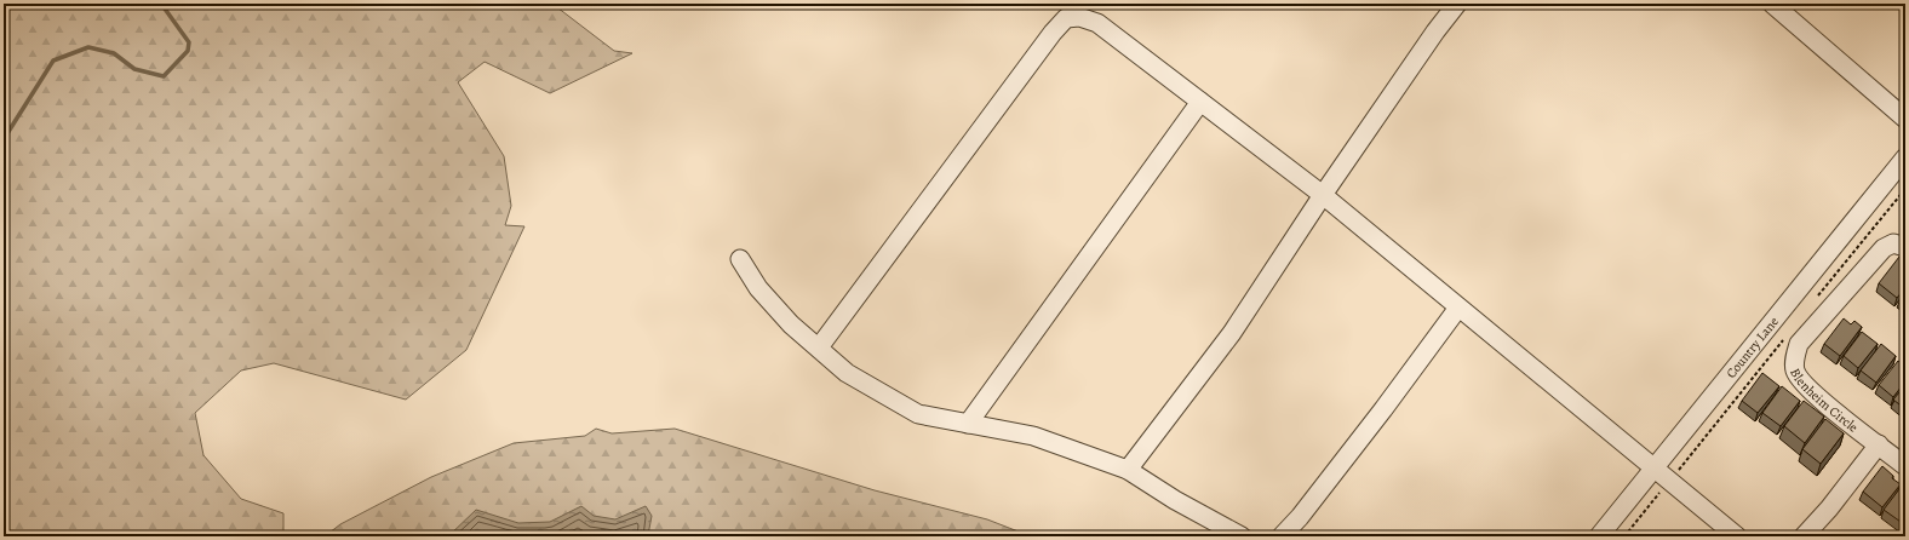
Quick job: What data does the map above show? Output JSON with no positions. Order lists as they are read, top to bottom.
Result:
{
  "streets": {
    "street": ["Country Lane", "Blenheim Circle"]
  }
}
